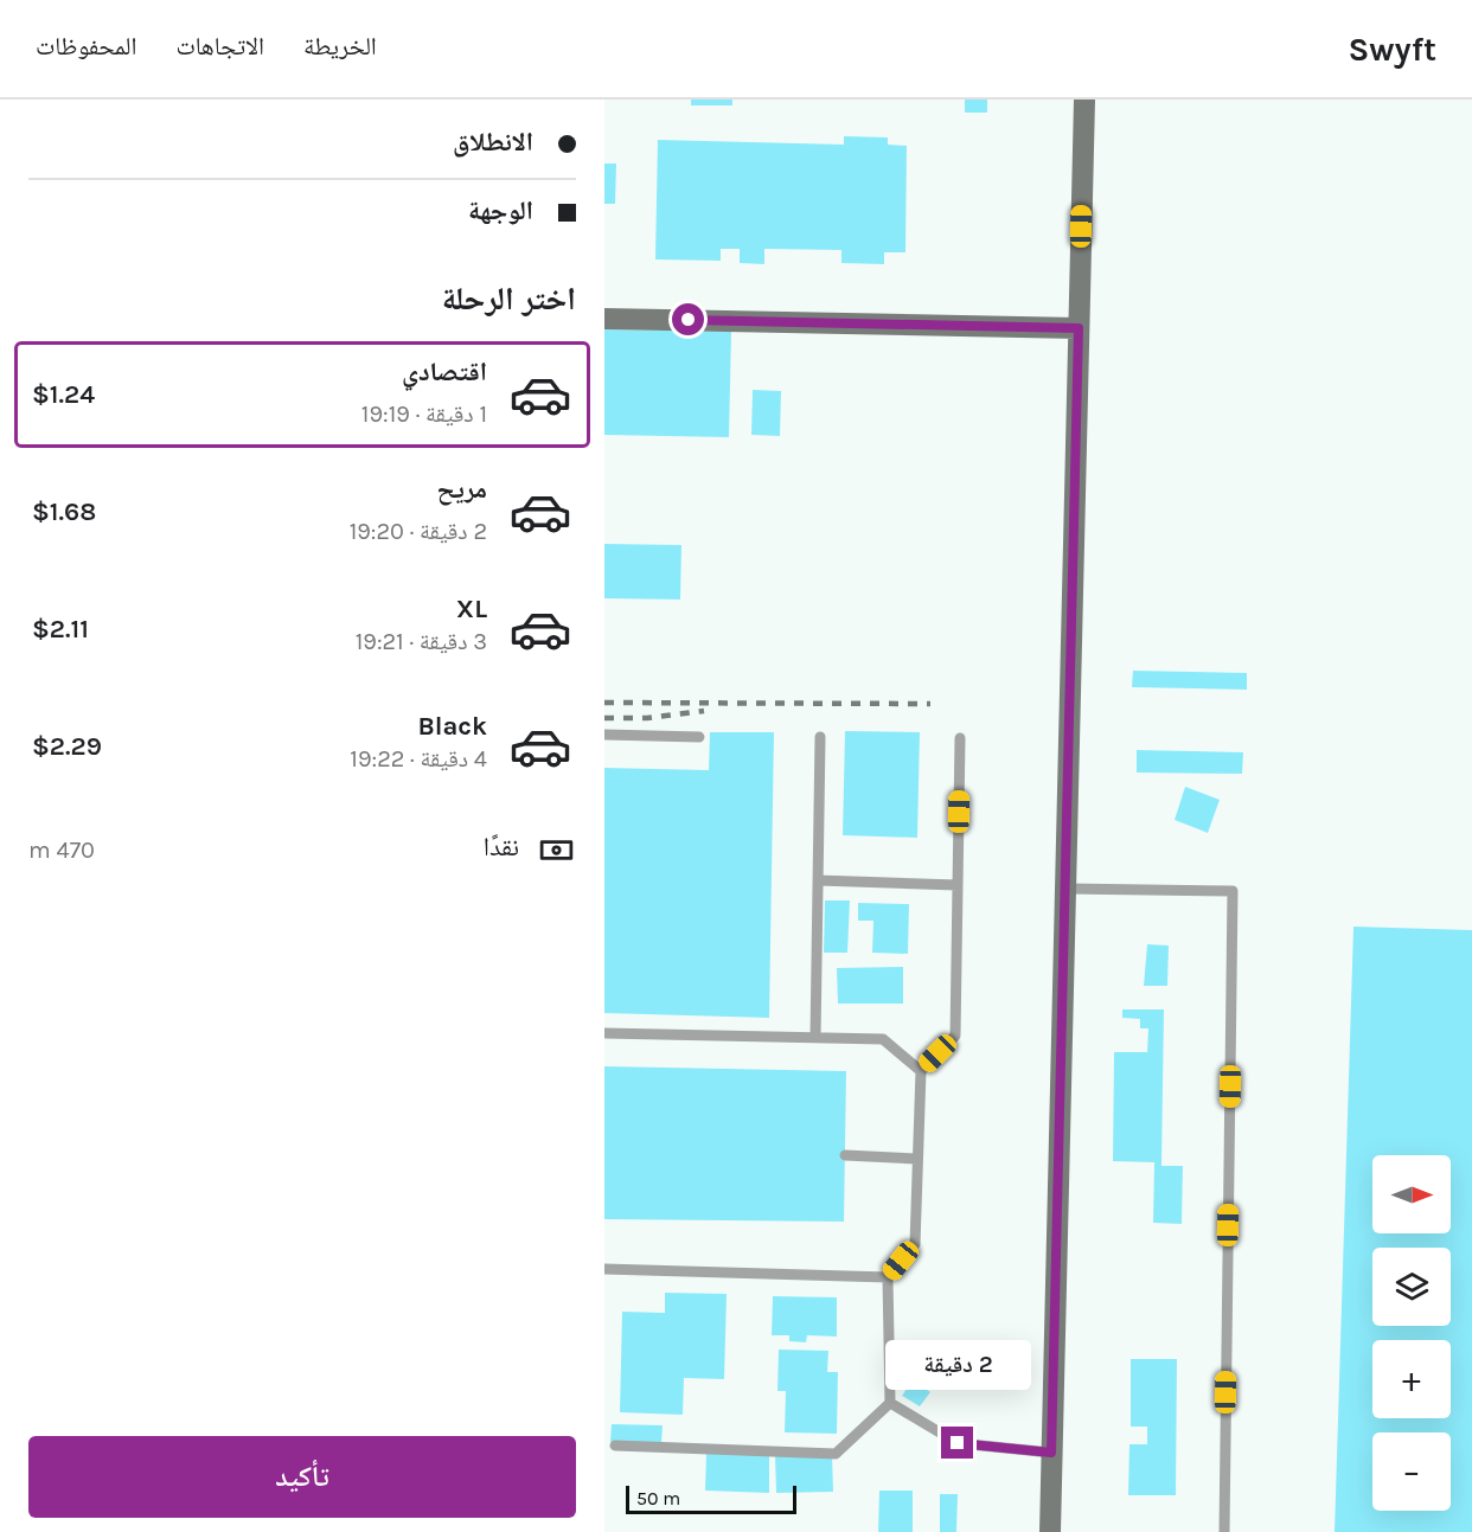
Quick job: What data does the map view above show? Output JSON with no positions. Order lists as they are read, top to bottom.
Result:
{
  "scale_bar": "50 m",
  "north": "right",
  "page": {
    "header": "Swyft",
    "nav": ["الخريطة", "الاتجاهات", "المحفوظات"],
    "banner": ["الانطلاق", "الوجهة"],
    "heading": "اختر الرحلة",
    "list": [
      {
        "name": "اقتصادي",
        "note": "1 دقيقة · 19:19",
        "value": "$1.24"
      },
      {
        "name": "مريح",
        "note": "2 دقيقة · 19:20",
        "value": "$1.68"
      },
      {
        "name": "XL",
        "note": "3 دقيقة · 19:21",
        "value": "$2.11"
      },
      {
        "name": "Black",
        "note": "4 دقيقة · 19:22",
        "value": "$2.29"
      }
    ],
    "pay": ["نقدًا", "470 m"],
    "map_buttons": ["+", "−"],
    "bubble": "2 دقيقة",
    "buttons": "تأكيد",
    "scale": "50 m"
  }
}
